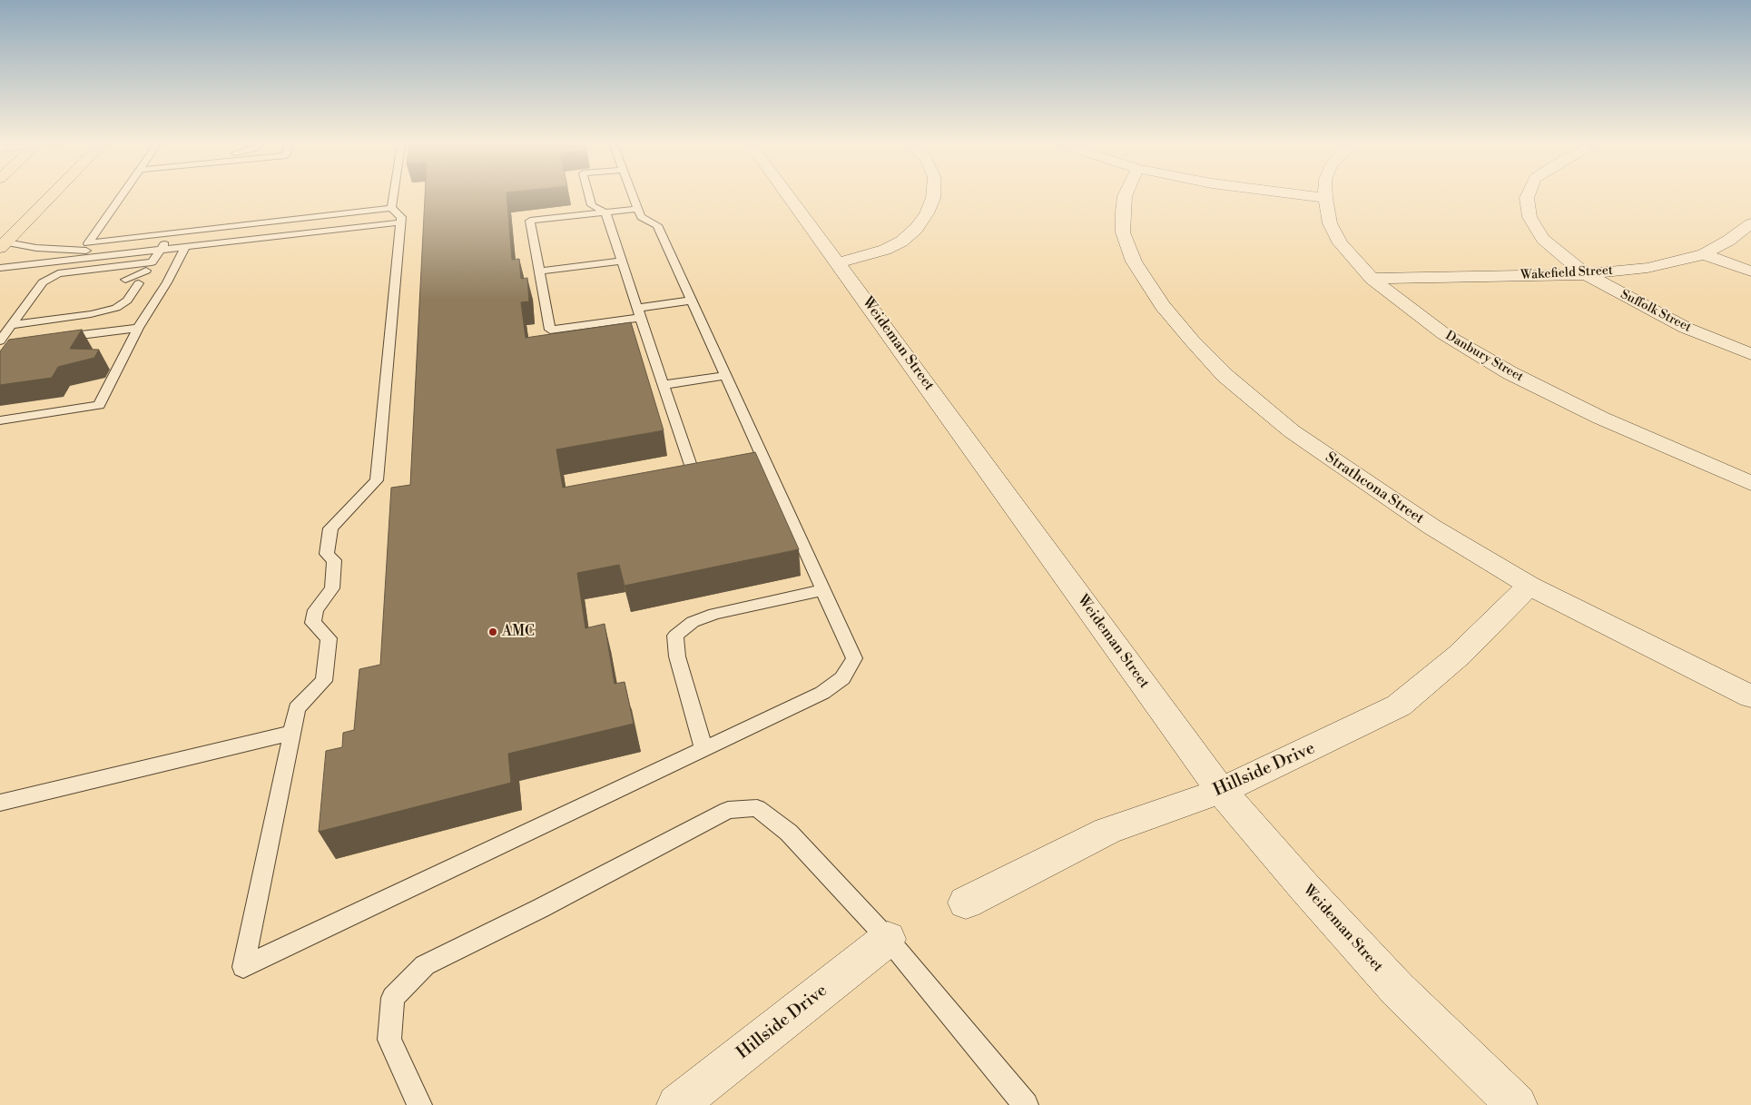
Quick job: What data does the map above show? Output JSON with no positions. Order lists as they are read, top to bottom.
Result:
{
  "streets": {
    "street": [
      "Wakefield Street",
      "Suffolk Street",
      "Weideman Street",
      "Danbury Street",
      "Strathcona Street",
      "Hillside Drive"
    ]
  },
  "crossings": [
    ["Wakefield Street", "Suffolk Street"],
    ["Wakefield Street", "Danbury Street"],
    ["Weideman Street", "Hillside Drive"],
    ["Strathcona Street", "Hillside Drive"]
  ],
  "places": ["AMC"]
}
